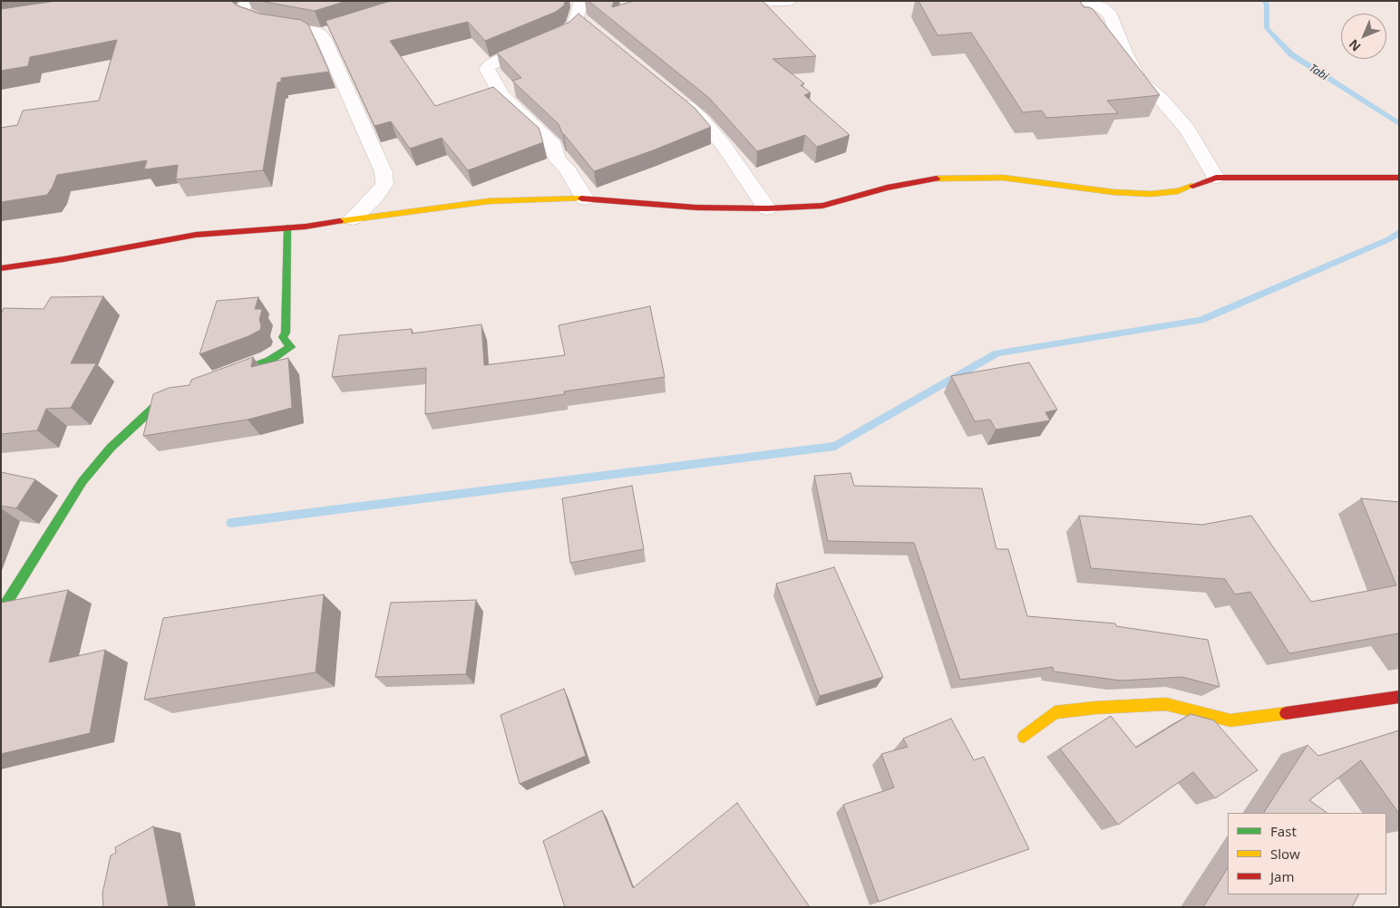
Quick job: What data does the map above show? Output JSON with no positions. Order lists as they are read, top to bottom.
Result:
{
  "water": ["Tabi"],
  "legend": ["Fast", "Slow", "Jam"],
  "north": "bottom left"
}
